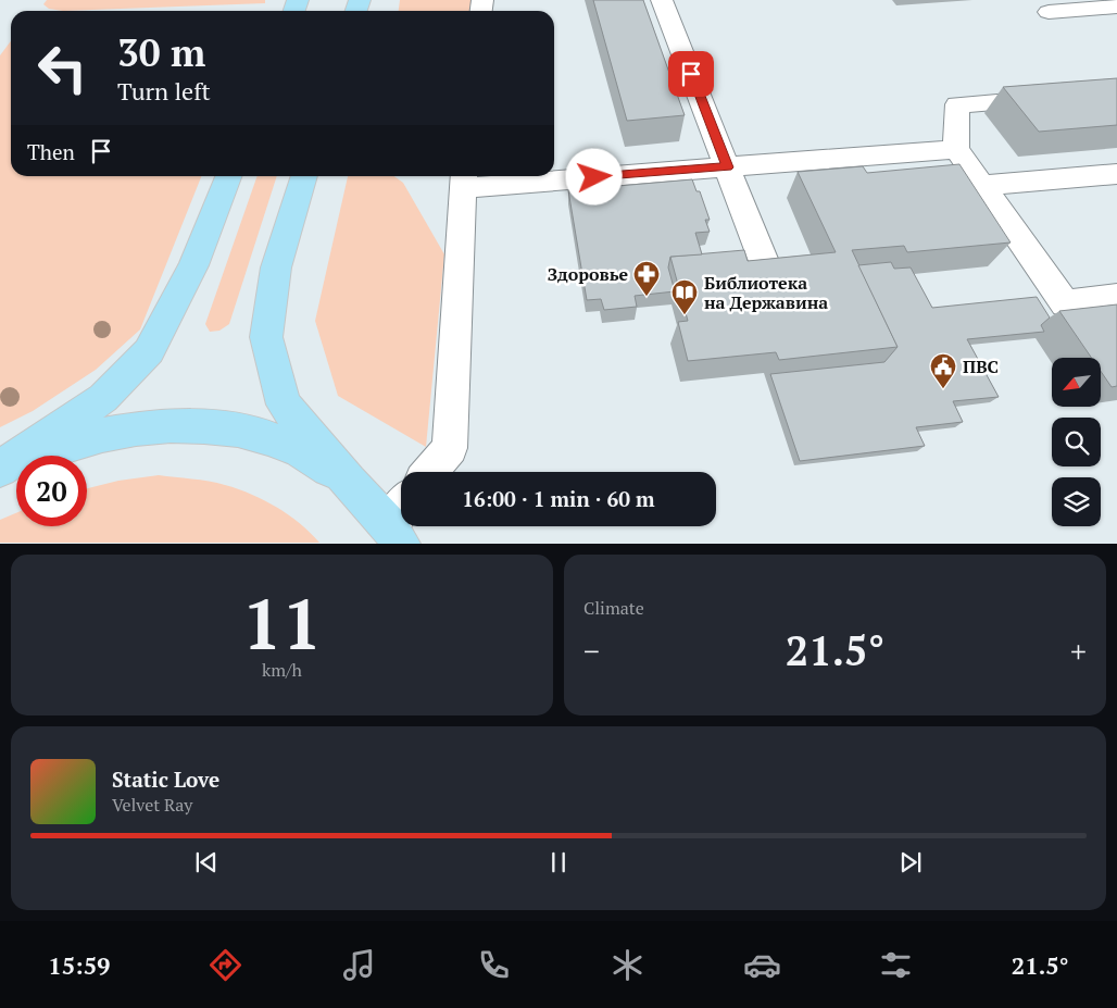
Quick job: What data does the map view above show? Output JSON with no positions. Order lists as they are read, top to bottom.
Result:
{
  "places": {
    "pharmacy": ["Здоровье"],
    "library": ["Библиотека на Державина"],
    "public building": ["ПВС"]
  },
  "north": "bottom left",
  "page": {
    "turn": ["30 m", "Turn left"],
    "then": "Then",
    "limit": "20",
    "trip": "16:00 · 1 min · 60 m",
    "tile": [
      ["11", "km/h"],
      "Climate"
    ],
    "heat": ["−", "21.5°", "+"],
    "song": ["Static Love", "Velvet Ray"],
    "tabs": ["15:59", "21.5°"]
  }
}
